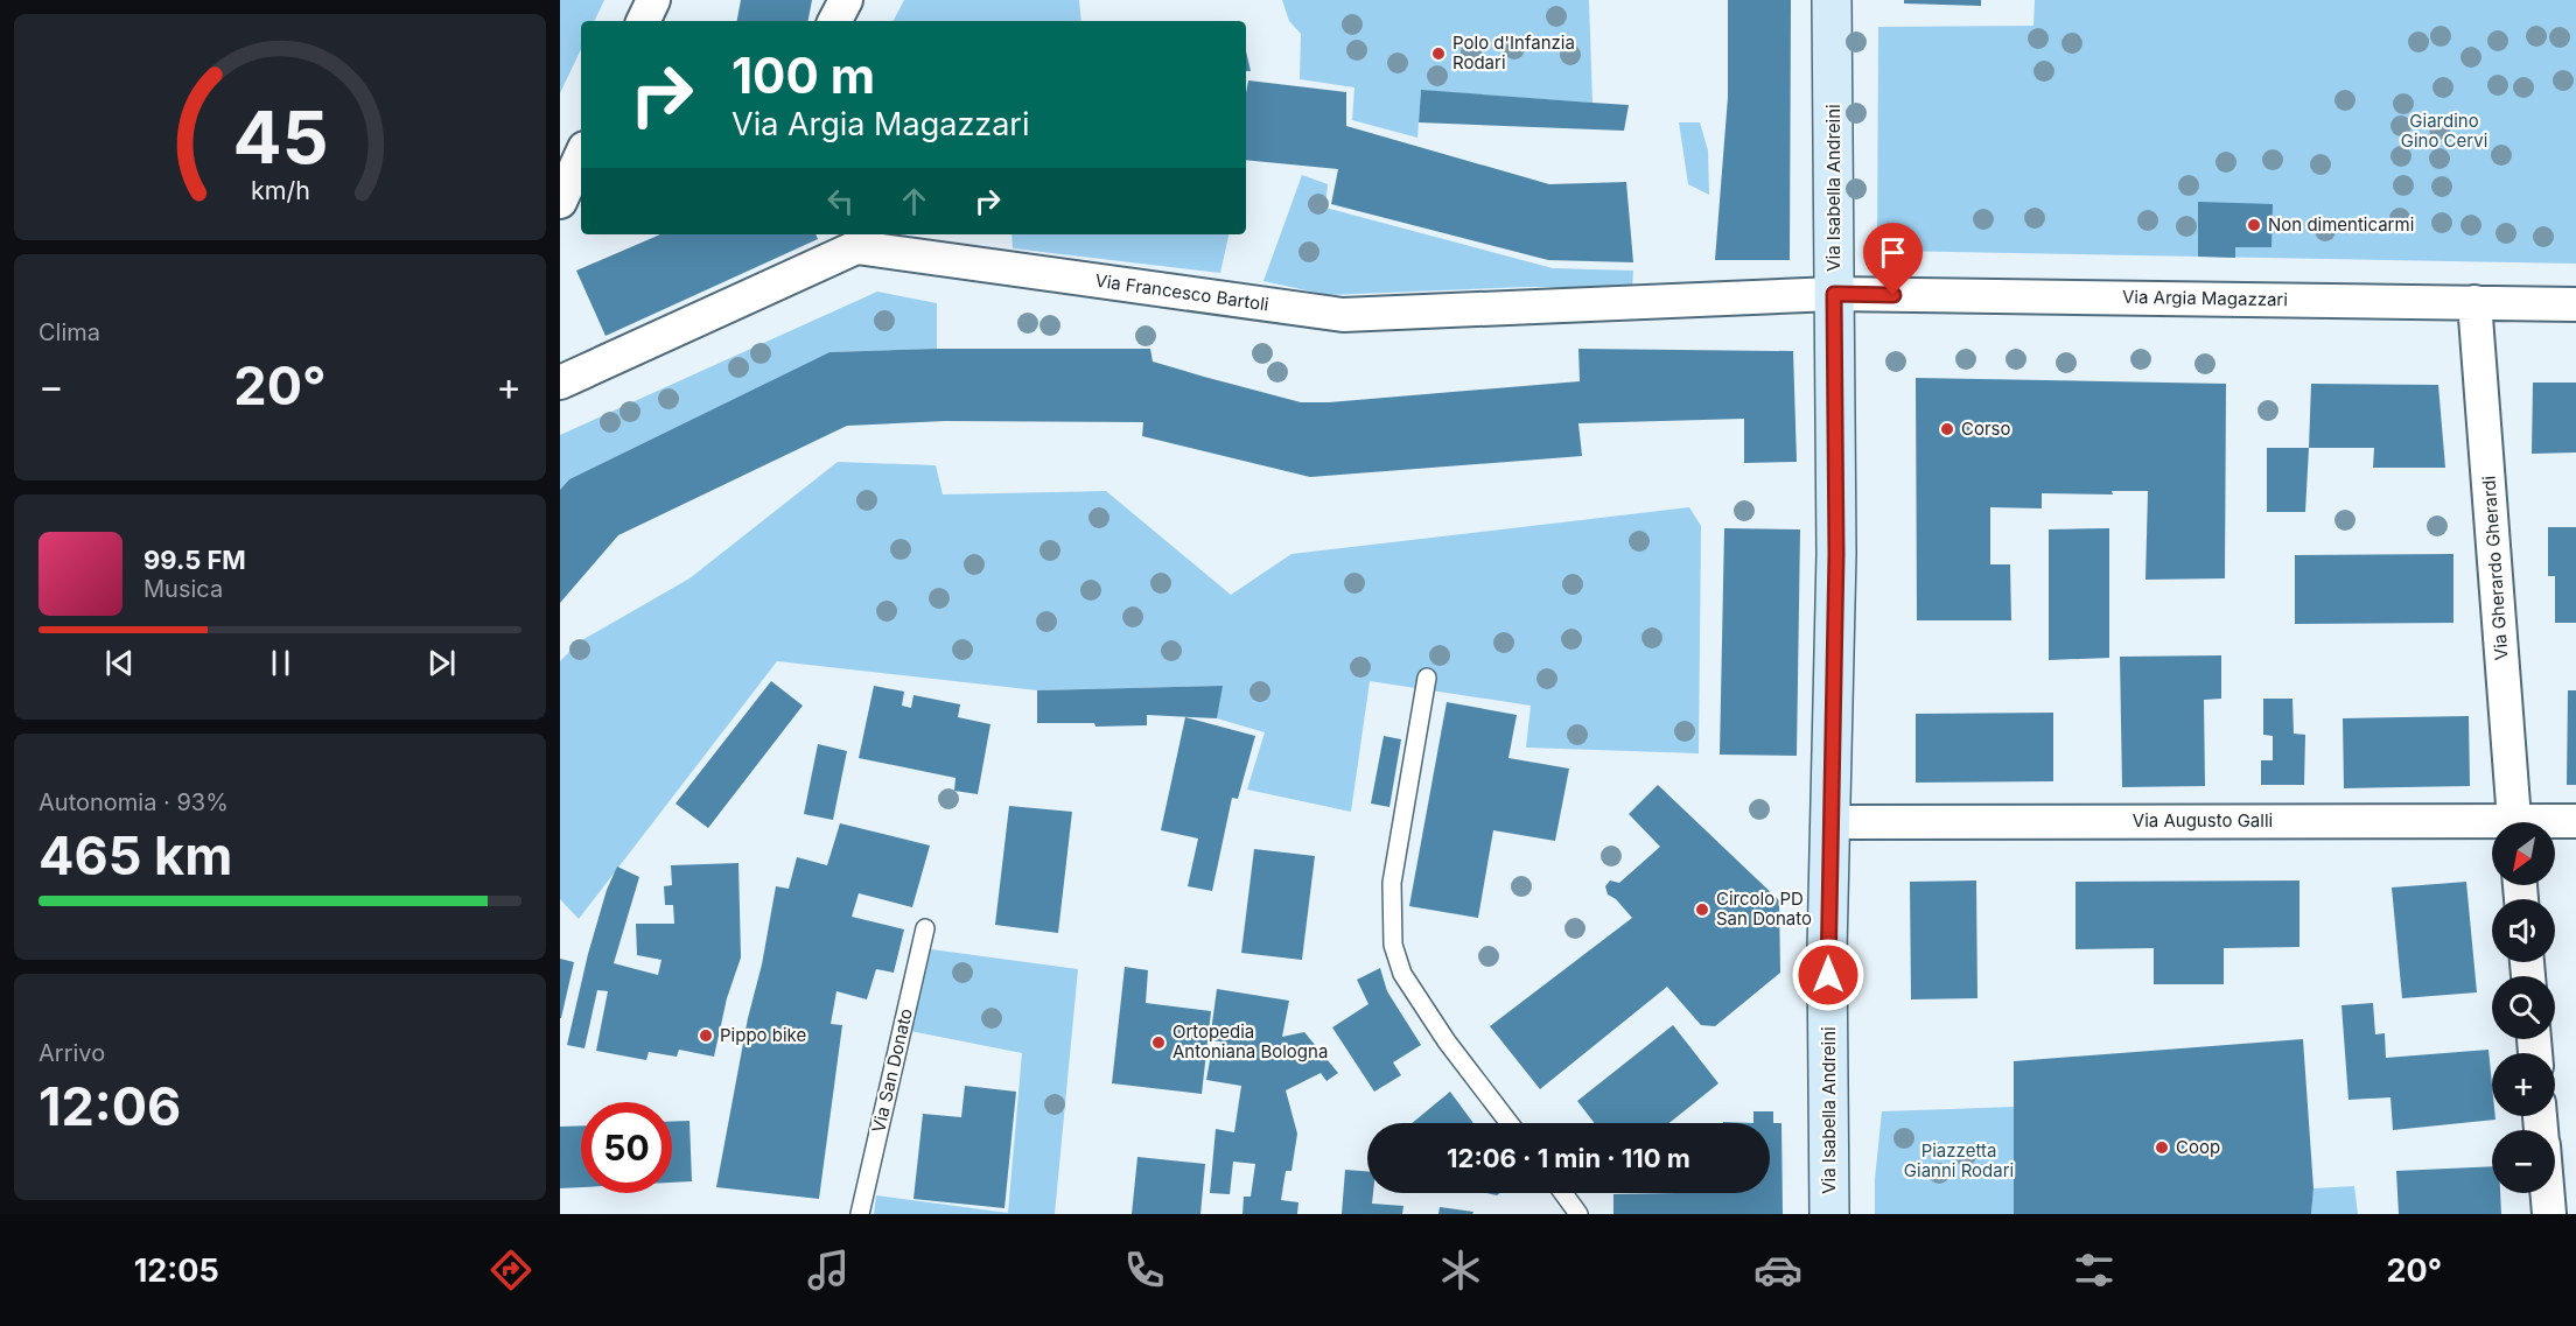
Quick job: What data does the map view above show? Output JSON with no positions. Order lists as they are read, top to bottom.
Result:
{
  "streets": {
    "main road": ["Via Isabella Andreini"],
    "street": [
      "Via Francesco Bartoli",
      "Via Argia Magazzari",
      "Via Gherardo Gherardi",
      "Via Augusto Galli"
    ],
    "lane": ["Via San Donato"]
  },
  "crossings": [
    ["Via Isabella Andreini", "Via Francesco Bartoli"],
    ["Via Isabella Andreini", "Via Argia Magazzari"],
    ["Via Isabella Andreini", "Via Augusto Galli"],
    ["Via Francesco Bartoli", "Via Argia Magazzari"],
    ["Via Argia Magazzari", "Via Gherardo Gherardi"]
  ],
  "parks": ["Giardino Gino Cervi", "Piazzetta Gianni Rodari"],
  "places": [
    "Polo d'Infanzia Rodari",
    "Non dimenticarmi",
    "Corso",
    "Circolo PD San Donato",
    "Pippo bike",
    "Ortopedia Antoniana Bologna",
    "Coop"
  ],
  "north": "bottom left",
  "page": {
    "turn": ["100 m", "Via Argia Magazzari"],
    "tile": [
      "Clima",
      ["Autonomia · 93%", "465 km"],
      ["Arrivo", "12:06"]
    ],
    "heat": ["−", "20°", "+"],
    "song": ["99.5 FM", "Musica"],
    "map_buttons": ["+", "−"],
    "limit": "50",
    "trip": "12:06 · 1 min · 110 m",
    "tabs": ["12:05", "20°"],
    "gauge": ["45", "km/h"]
  }
}
